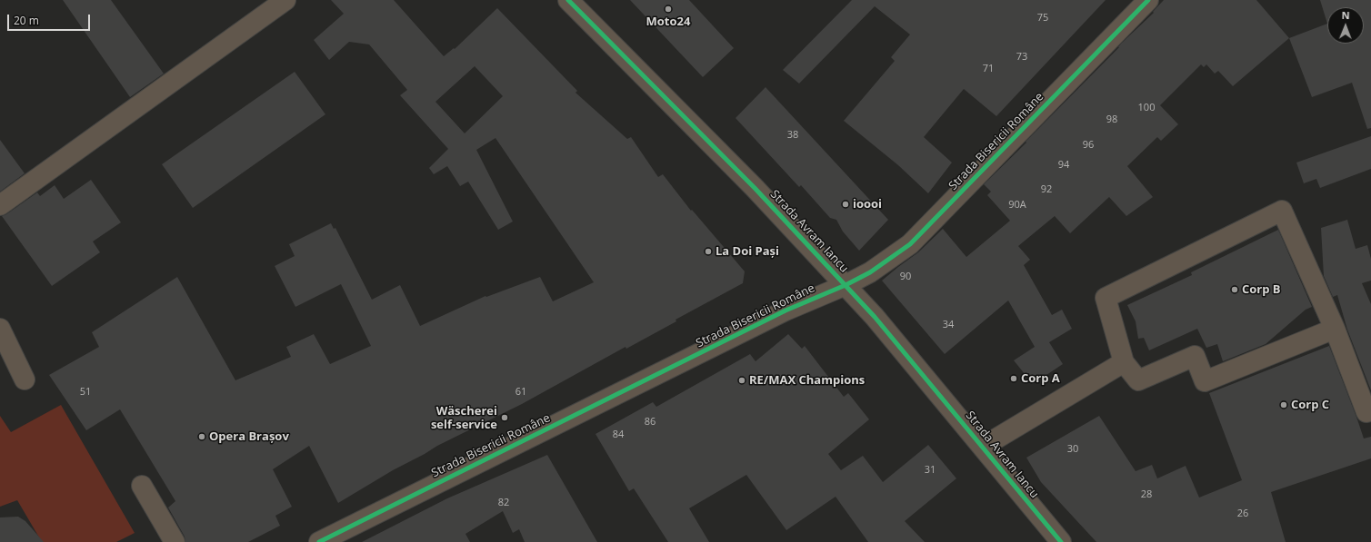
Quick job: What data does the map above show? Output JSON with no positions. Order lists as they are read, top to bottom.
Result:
{
  "streets": {
    "street": ["Strada Bisericii Române", "Strada Avram Iancu"]
  },
  "crossings": [
    ["Strada Bisericii Române", "Strada Avram Iancu"]
  ],
  "places": [
    "Moto24",
    "ioooi",
    "La Doi Pași",
    "Corp B",
    "Corp A",
    "RE/MAX Champions",
    "Corp C",
    "Wäscherei self-service",
    "Opera Brașov"
  ],
  "house_numbers": [
    "75",
    "73",
    "71",
    "100",
    "98",
    "38",
    "96",
    "94",
    "92",
    "90A",
    "90",
    "34",
    "51",
    "61",
    "86",
    "84",
    "30",
    "31",
    "28",
    "82",
    "26"
  ],
  "scale_bar": "20 m",
  "north": "top"
}
